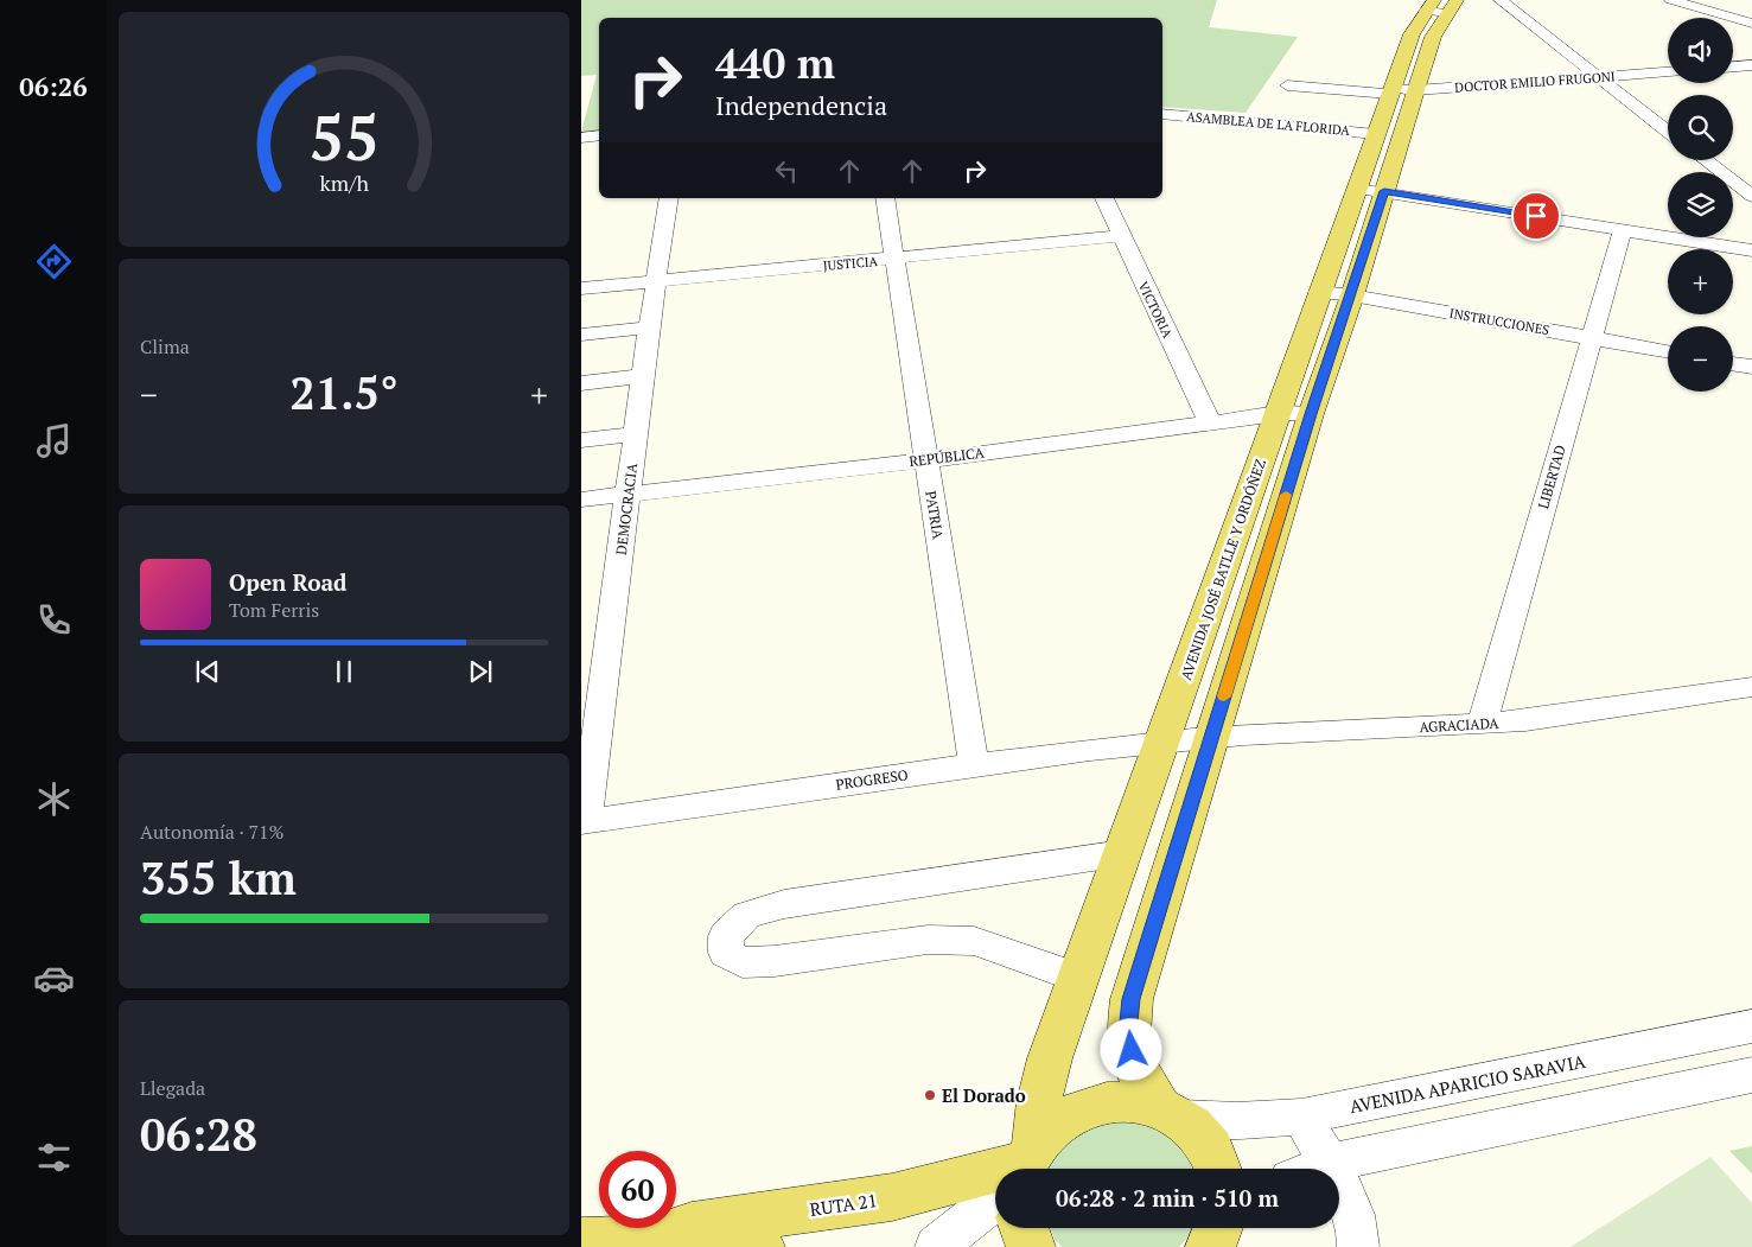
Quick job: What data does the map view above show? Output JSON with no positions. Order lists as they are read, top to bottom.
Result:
{
  "streets": {
    "main road": ["AVENIDA JOSÉ BATLLE Y ORDÓÑEZ", "RUTA 21"],
    "street": [
      "DOCTOR EMILIO FRUGONI",
      "ASAMBLEA DE LA FLORIDA",
      "JUSTICIA",
      "VICTORIA",
      "INSTRUCCIONES",
      "REPÚBLICA",
      "LIBERTAD",
      "DEMOCRACIA",
      "PATRIA",
      "AGRACIADA",
      "PROGRESO",
      "AVENIDA APARICIO SARAVIA"
    ]
  },
  "crossings": [
    ["DOCTOR EMILIO FRUGONI", "AVENIDA JOSÉ BATLLE Y ORDÓÑEZ"],
    ["ASAMBLEA DE LA FLORIDA", "AVENIDA JOSÉ BATLLE Y ORDÓÑEZ"],
    ["JUSTICIA", "VICTORIA"],
    ["JUSTICIA", "DEMOCRACIA"],
    ["JUSTICIA", "PATRIA"],
    ["VICTORIA", "REPÚBLICA"],
    ["INSTRUCCIONES", "LIBERTAD"],
    ["INSTRUCCIONES", "AVENIDA JOSÉ BATLLE Y ORDÓÑEZ"],
    ["REPÚBLICA", "DEMOCRACIA"],
    ["REPÚBLICA", "PATRIA"],
    ["REPÚBLICA", "AVENIDA JOSÉ BATLLE Y ORDÓÑEZ"],
    ["LIBERTAD", "AGRACIADA"],
    ["DEMOCRACIA", "PROGRESO"],
    ["PATRIA", "PROGRESO"],
    ["AVENIDA JOSÉ BATLLE Y ORDÓÑEZ", "AGRACIADA"],
    ["AVENIDA JOSÉ BATLLE Y ORDÓÑEZ", "PROGRESO"],
    ["AVENIDA JOSÉ BATLLE Y ORDÓÑEZ", "AVENIDA APARICIO SARAVIA"],
    ["AGRACIADA", "PROGRESO"]
  ],
  "places": ["El Dorado"],
  "page": {
    "tabs": "06:26",
    "map_buttons": ["+", "−"],
    "turn": ["440 m", "Independencia"],
    "tile": [
      "Clima",
      ["Autonomía · 71%", "355 km"],
      ["Llegada", "06:28"]
    ],
    "heat": ["−", "21.5°", "+"],
    "song": ["Open Road", "Tom Ferris"],
    "limit": "60",
    "trip": "06:28 · 2 min · 510 m",
    "gauge": ["55", "km/h"]
  }
}
